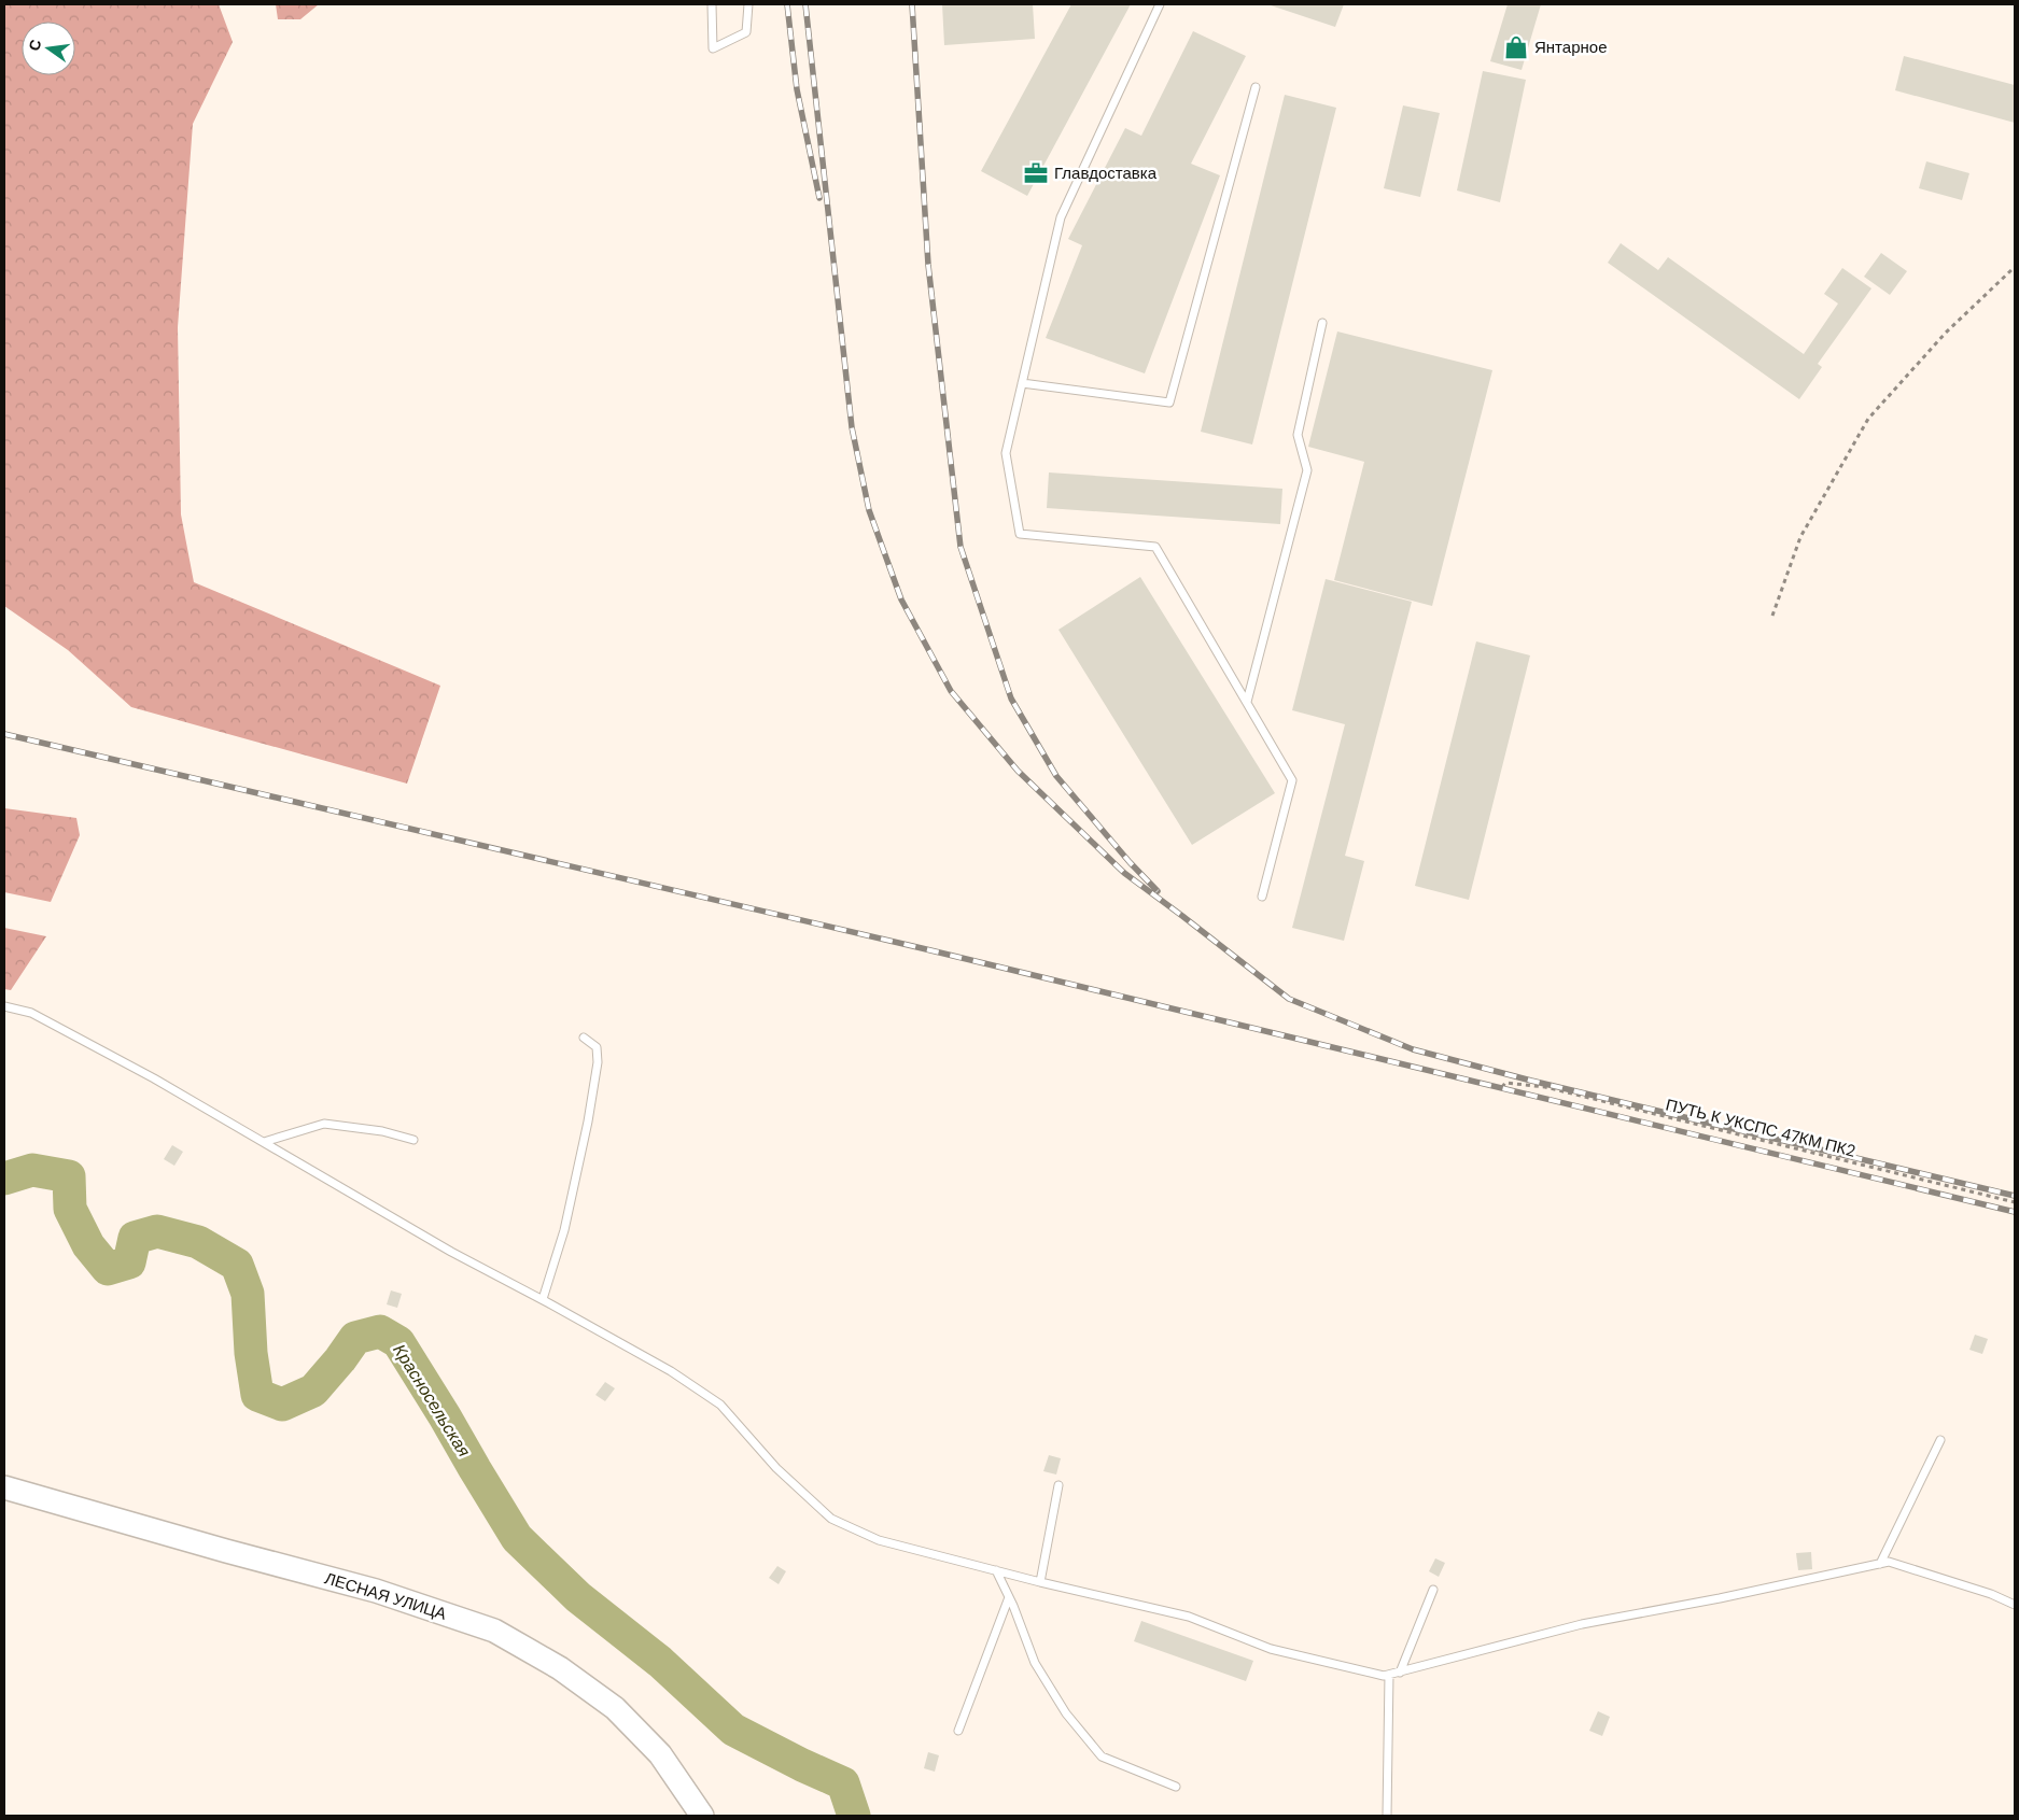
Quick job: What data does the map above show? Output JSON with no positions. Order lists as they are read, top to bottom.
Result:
{
  "streets": {
    "main road": ["ЛЕСНАЯ УЛИЦА"],
    "path": ["ПУТЬ К УКСПС 47КМ ПК2"]
  },
  "water": ["Красносельская"],
  "places": {
    "shop": ["Янтарное"],
    "office": ["Главдоставка"]
  },
  "north": "left"
}
